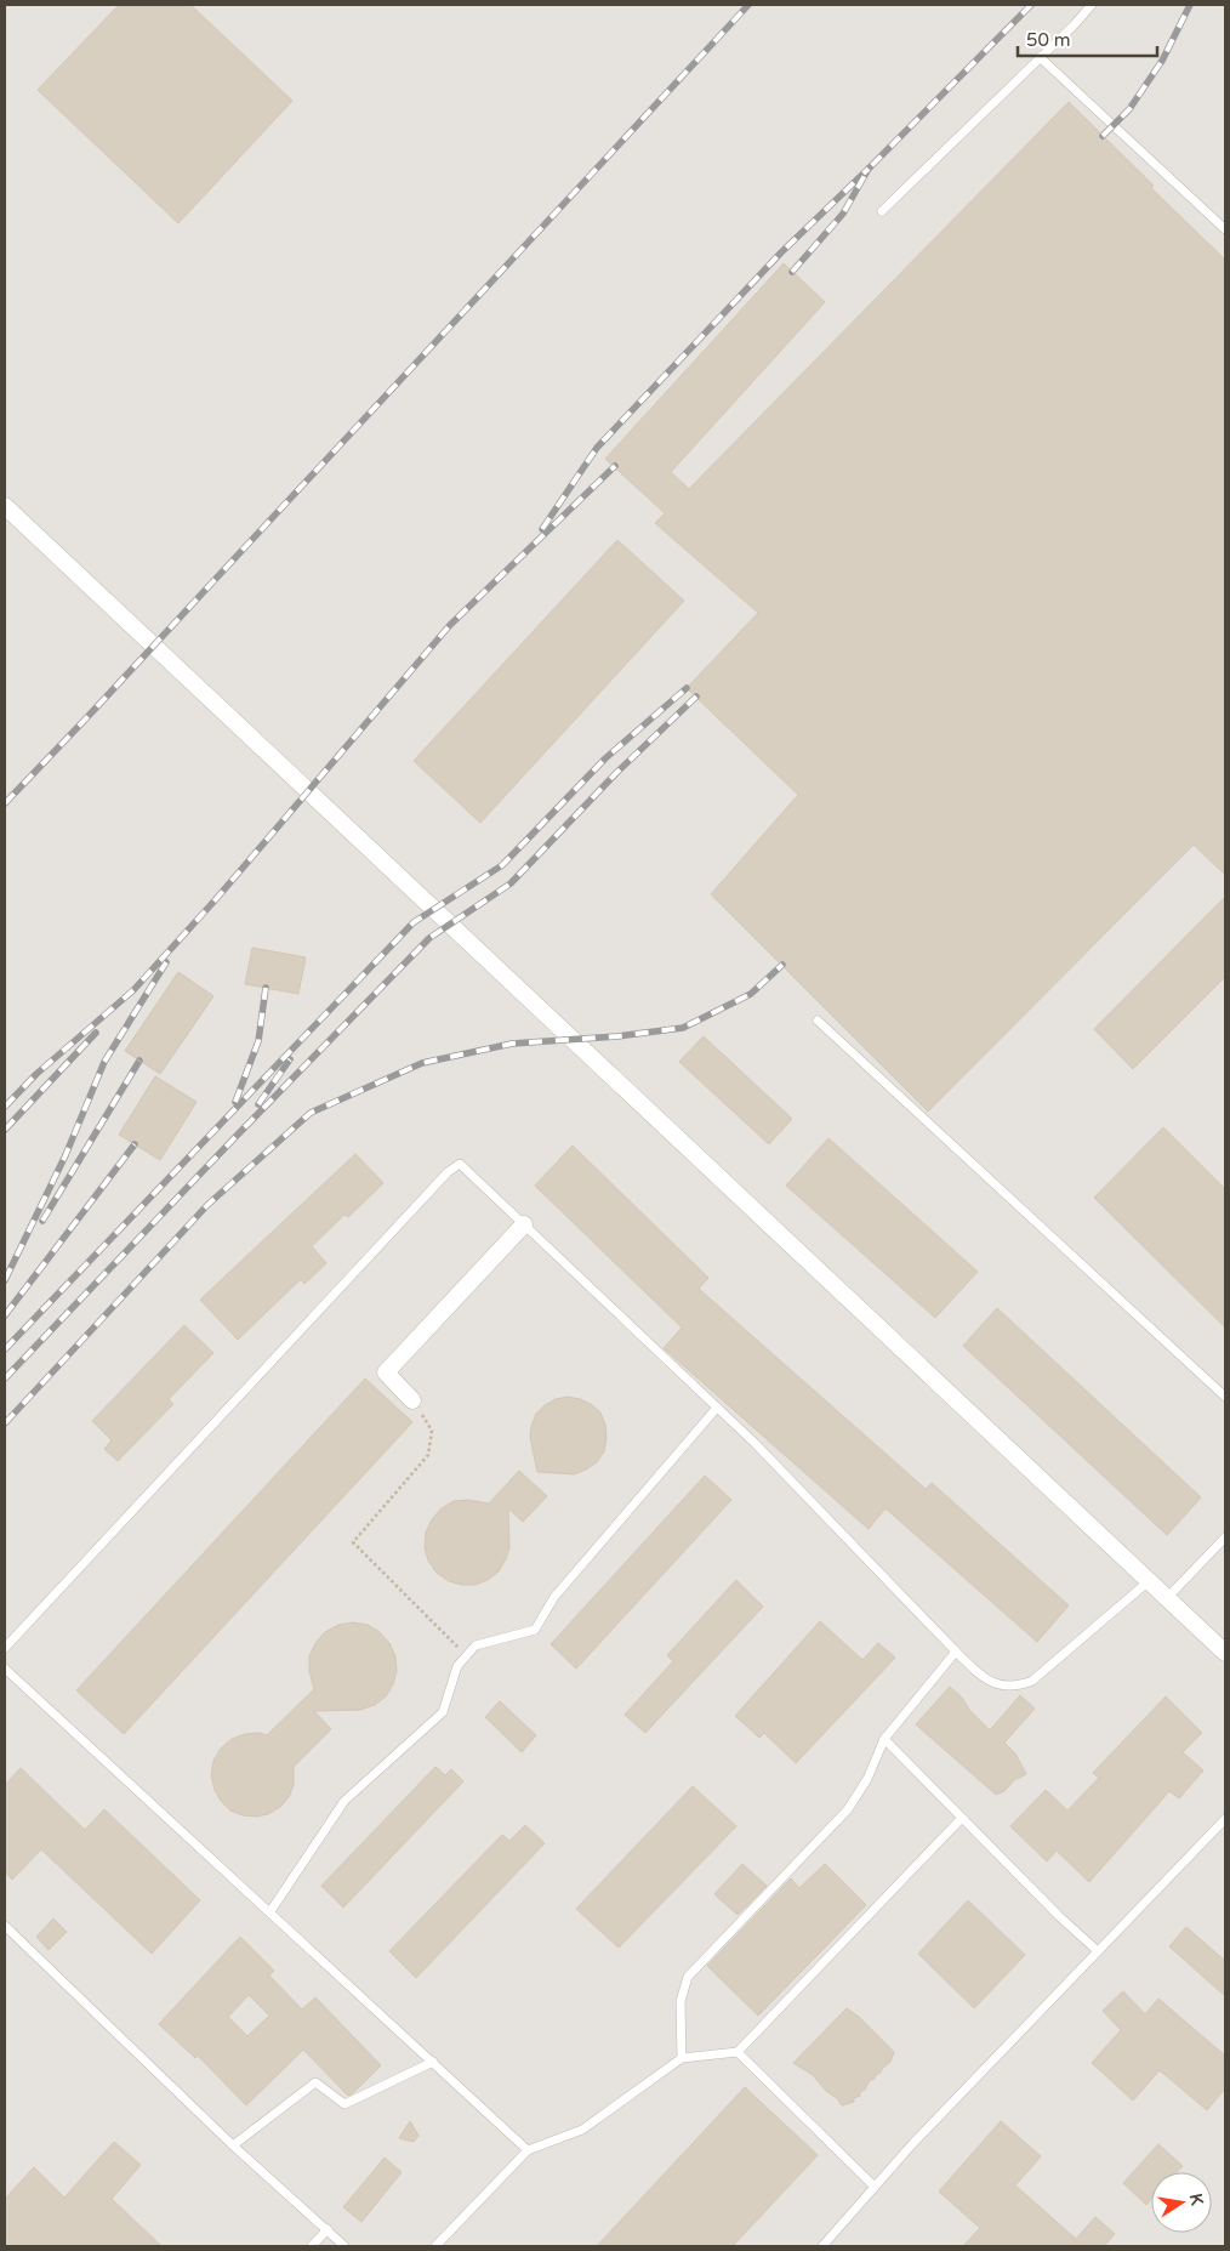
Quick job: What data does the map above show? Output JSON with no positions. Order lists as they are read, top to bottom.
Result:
{
  "scale_bar": "50 m",
  "north": "right"
}
